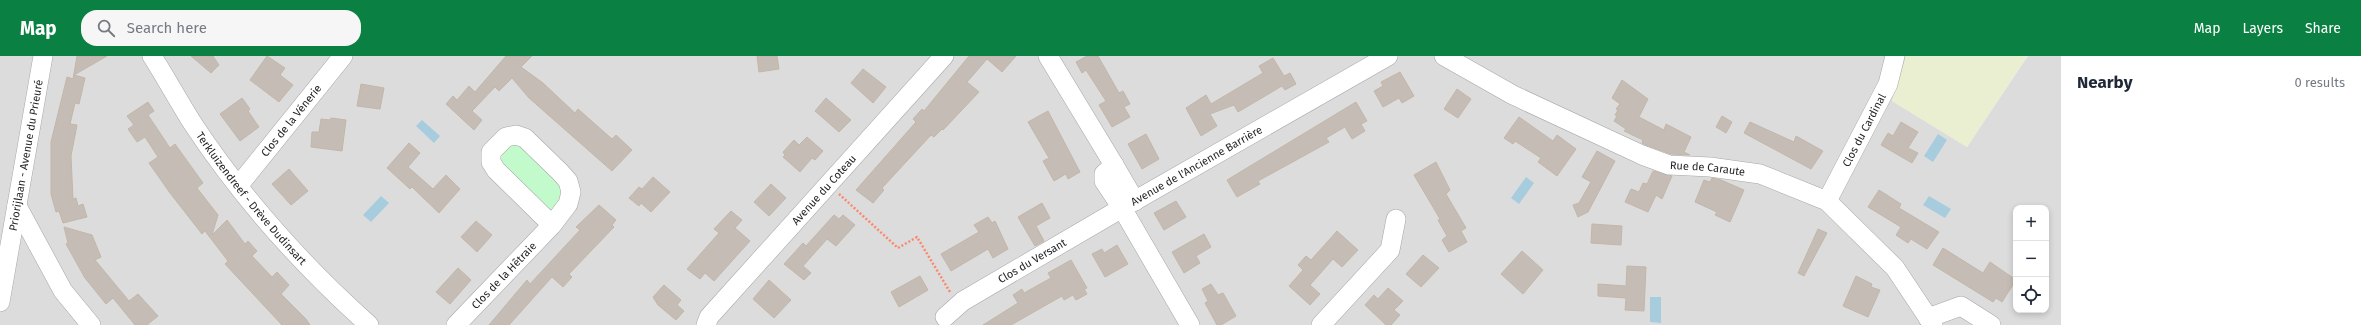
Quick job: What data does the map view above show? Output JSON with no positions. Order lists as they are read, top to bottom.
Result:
{
  "streets": {
    "street": [
      "Clos de la Vénerie",
      "Clos du Cardinal",
      "Priorijlaan - Avenue du Prieuré",
      "Avenue de l'Ancienne Barrière",
      "Rue de Caraute",
      "Avenue du Coteau",
      "Terkluizendreef - Drève Dudinsart",
      "Clos du Versant",
      "Clos de la Hêtraie"
    ]
  },
  "crossings": [
    ["Clos de la Vénerie", "Terkluizendreef - Drève Dudinsart"],
    ["Clos du Cardinal", "Rue de Caraute"],
    ["Avenue de l'Ancienne Barrière", "Clos du Versant"]
  ],
  "page": {
    "header": "Map",
    "search": "Search here",
    "nav": ["Map", "Layers", "Share"],
    "heading": ["Nearby", "0 results"],
    "map_buttons": ["+", "−"]
  }
}
